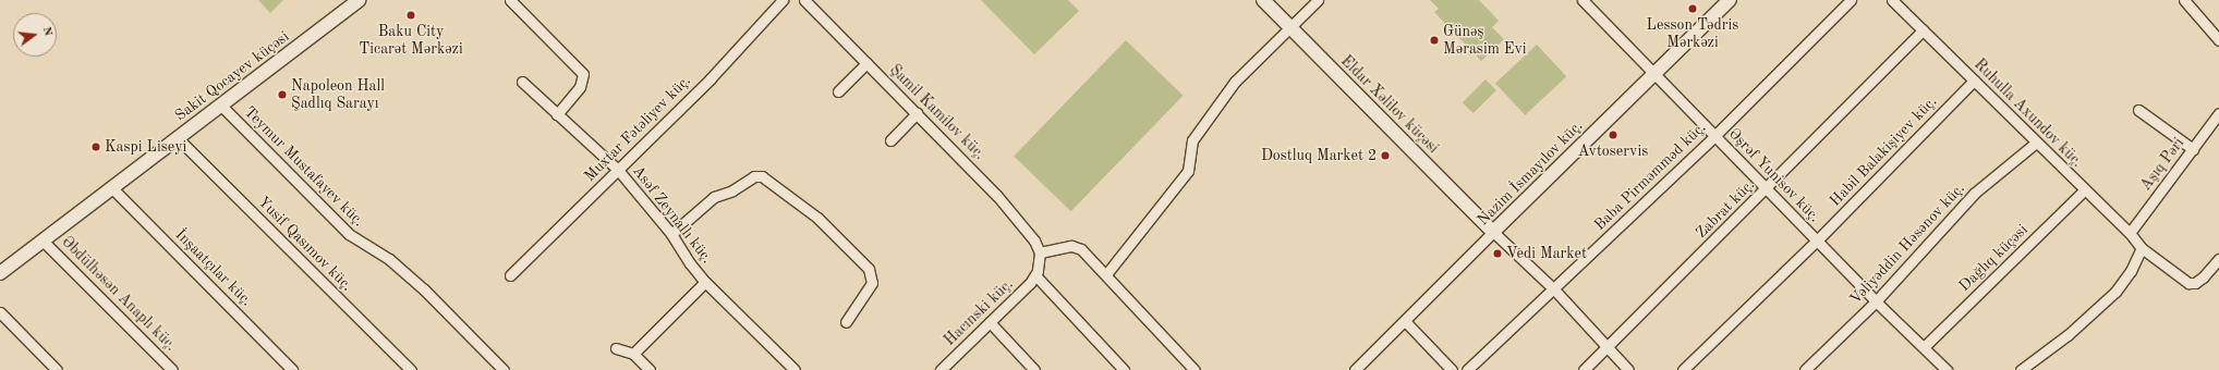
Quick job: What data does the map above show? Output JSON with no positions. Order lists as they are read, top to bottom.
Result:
{
  "streets": {
    "street": [
      "Sakit Qocayev küçəsi",
      "Eldar Xəlilov küçəsi",
      "Şamil Kamilov küç.",
      "Ruhulla Axundov küç.",
      "Muxtar Fətəliyev küç.",
      "Habil Balakişiyev küç.",
      "Aşıq Pəri",
      "Teymur Mustafayev küç.",
      "Nazim İsmayılov küç.",
      "Əşrəf Yunisov küç.",
      "Baba Pirməmməd küç.",
      "Zabrat küç.",
      "Asəf Zeynallı küç.",
      "Yusif Qasımov küç.",
      "Vəliyəddin Həsənov küç.",
      "Dağlıq küçəsi",
      "İnşaatçılar küç.",
      "Əbdülhəsən Anaplı küç.",
      "Hacınski küç."
    ]
  },
  "crossings": [
    ["Sakit Qocayev küçəsi", "Teymur Mustafayev küç."],
    ["Sakit Qocayev küçəsi", "Yusif Qasımov küç."],
    ["Sakit Qocayev küçəsi", "İnşaatçılar küç."],
    ["Sakit Qocayev küçəsi", "Əbdülhəsən Anaplı küç."],
    ["Eldar Xəlilov küçəsi", "Nazim İsmayılov küç."],
    ["Ruhulla Axundov küç.", "Habil Balakişiyev küç."],
    ["Ruhulla Axundov küç.", "Aşıq Pəri"],
    ["Ruhulla Axundov küç.", "Zabrat küç."],
    ["Ruhulla Axundov küç.", "Vəliyəddin Həsənov küç."],
    ["Ruhulla Axundov küç.", "Dağlıq küçəsi"],
    ["Muxtar Fətəliyev küç.", "Asəf Zeynallı küç."],
    ["Habil Balakişiyev küç.", "Əşrəf Yunisov küç."],
    ["Nazim İsmayılov küç.", "Əşrəf Yunisov küç."],
    ["Əşrəf Yunisov küç.", "Baba Pirməmməd küç."],
    ["Əşrəf Yunisov küç.", "Zabrat küç."],
    ["Əşrəf Yunisov küç.", "Vəliyəddin Həsənov küç."],
    ["Əşrəf Yunisov küç.", "Dağlıq küçəsi"]
  ],
  "places": [
    "Lesson Tədris Mərkəzi",
    "Baku City Ticarət Mərkəzi",
    "Günəş Mərasim Evi",
    "Napoleon Hall Şadlıq Sarayı",
    "Avtoservis",
    "Kaspi Liseyi",
    "Dostluq Market 2",
    "Vedi Market"
  ],
  "north": "right"
}
